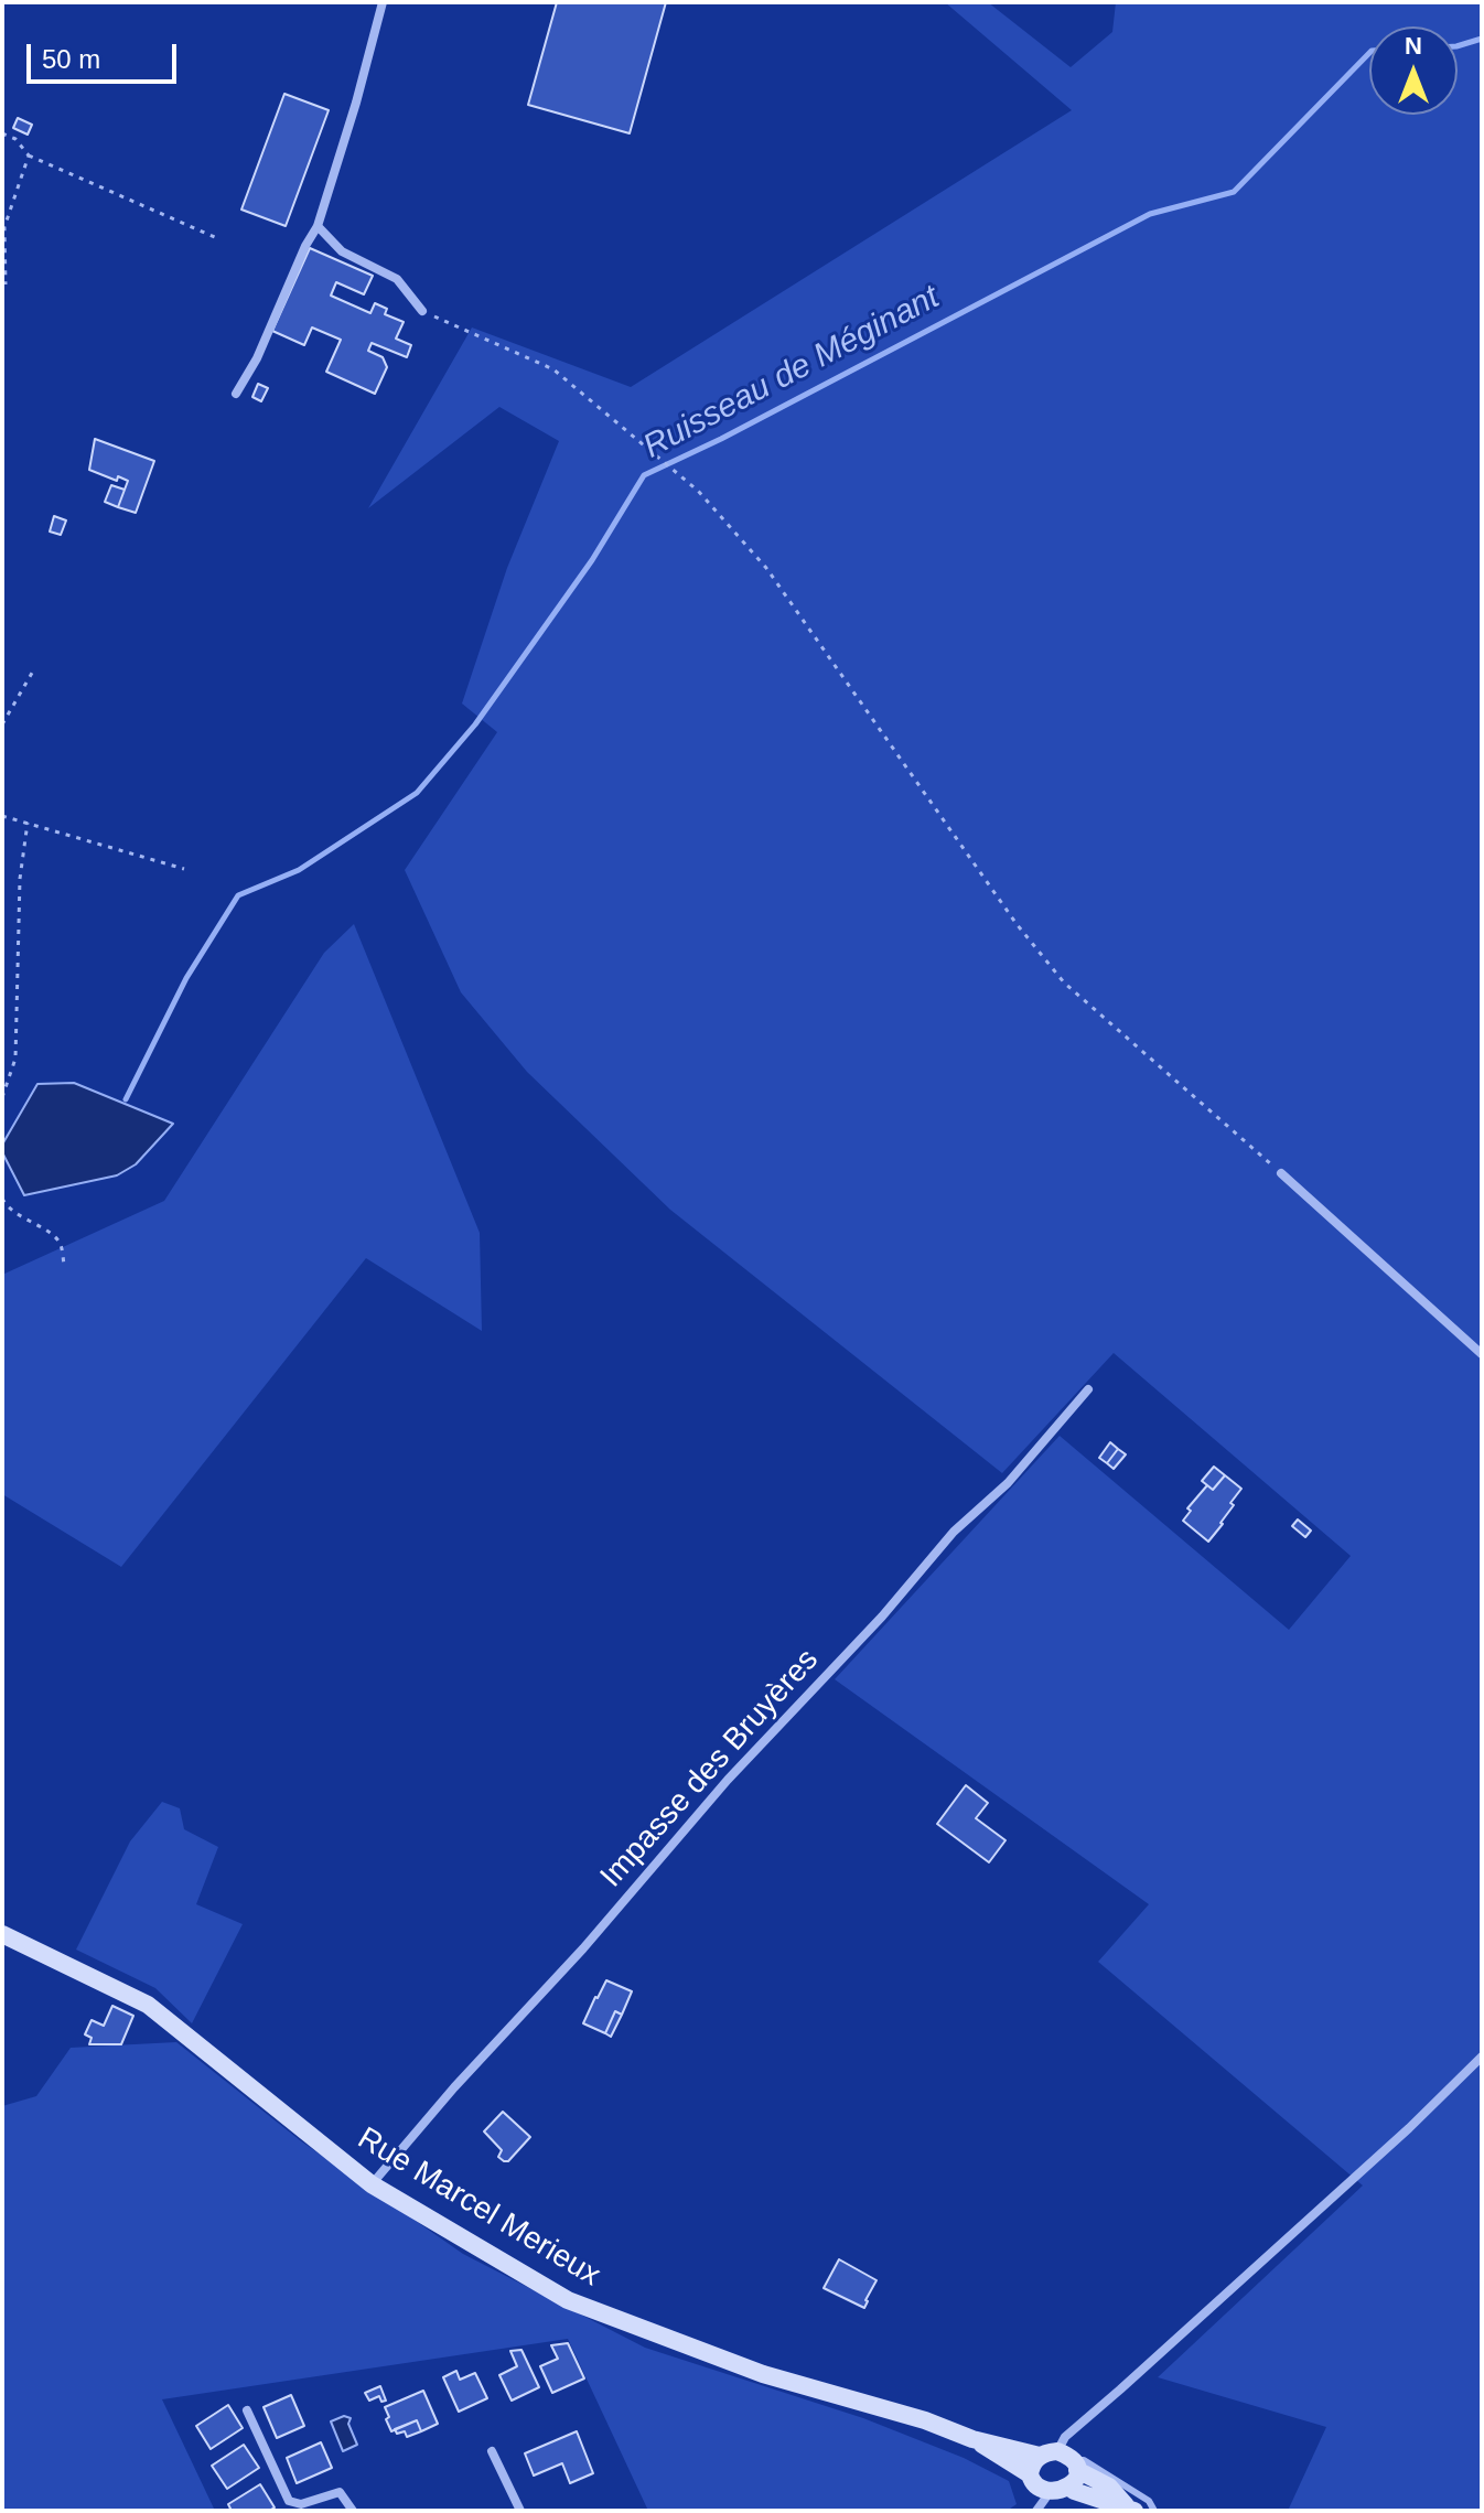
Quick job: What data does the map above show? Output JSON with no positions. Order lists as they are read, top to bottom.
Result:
{
  "streets": {
    "main road": ["Rue Marcel Merieux"],
    "street": ["Impasse des Bruyères"]
  },
  "crossings": [
    ["Impasse des Bruyères", "Rue Marcel Merieux"]
  ],
  "water": ["Ruisseau de Méginant"],
  "scale_bar": "50 m",
  "north": "top"
}
